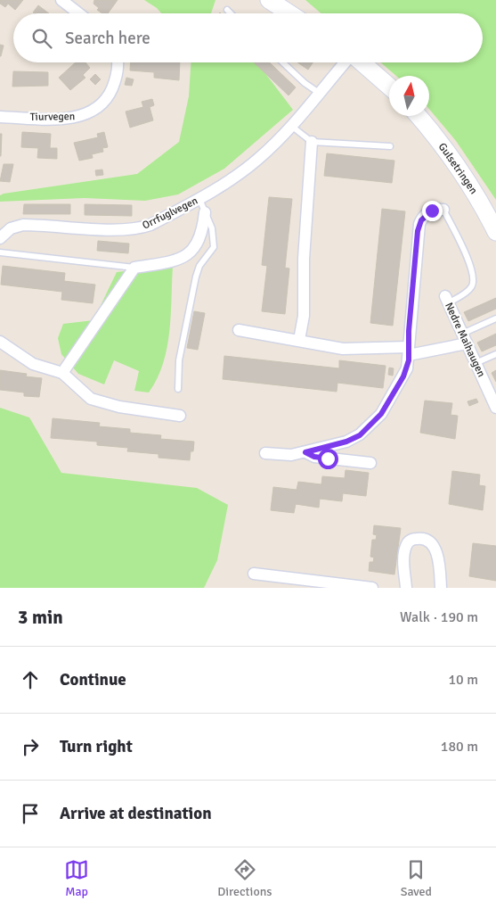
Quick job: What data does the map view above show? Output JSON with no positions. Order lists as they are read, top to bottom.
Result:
{
  "streets": {
    "street": [
      "Tiurvegen",
      "Gulsetringen",
      "Orrfuglvegen",
      "Nedre Maihaugen"
    ]
  },
  "north": "top",
  "page": {
    "search": "Search here",
    "heading": ["3 min", "Walk · 190 m"],
    "list": [
      ["Continue", "10 m"],
      ["Turn right", "180 m"],
      "Arrive at destination"
    ],
    "nav": ["Map", "Directions", "Saved"]
  }
}
